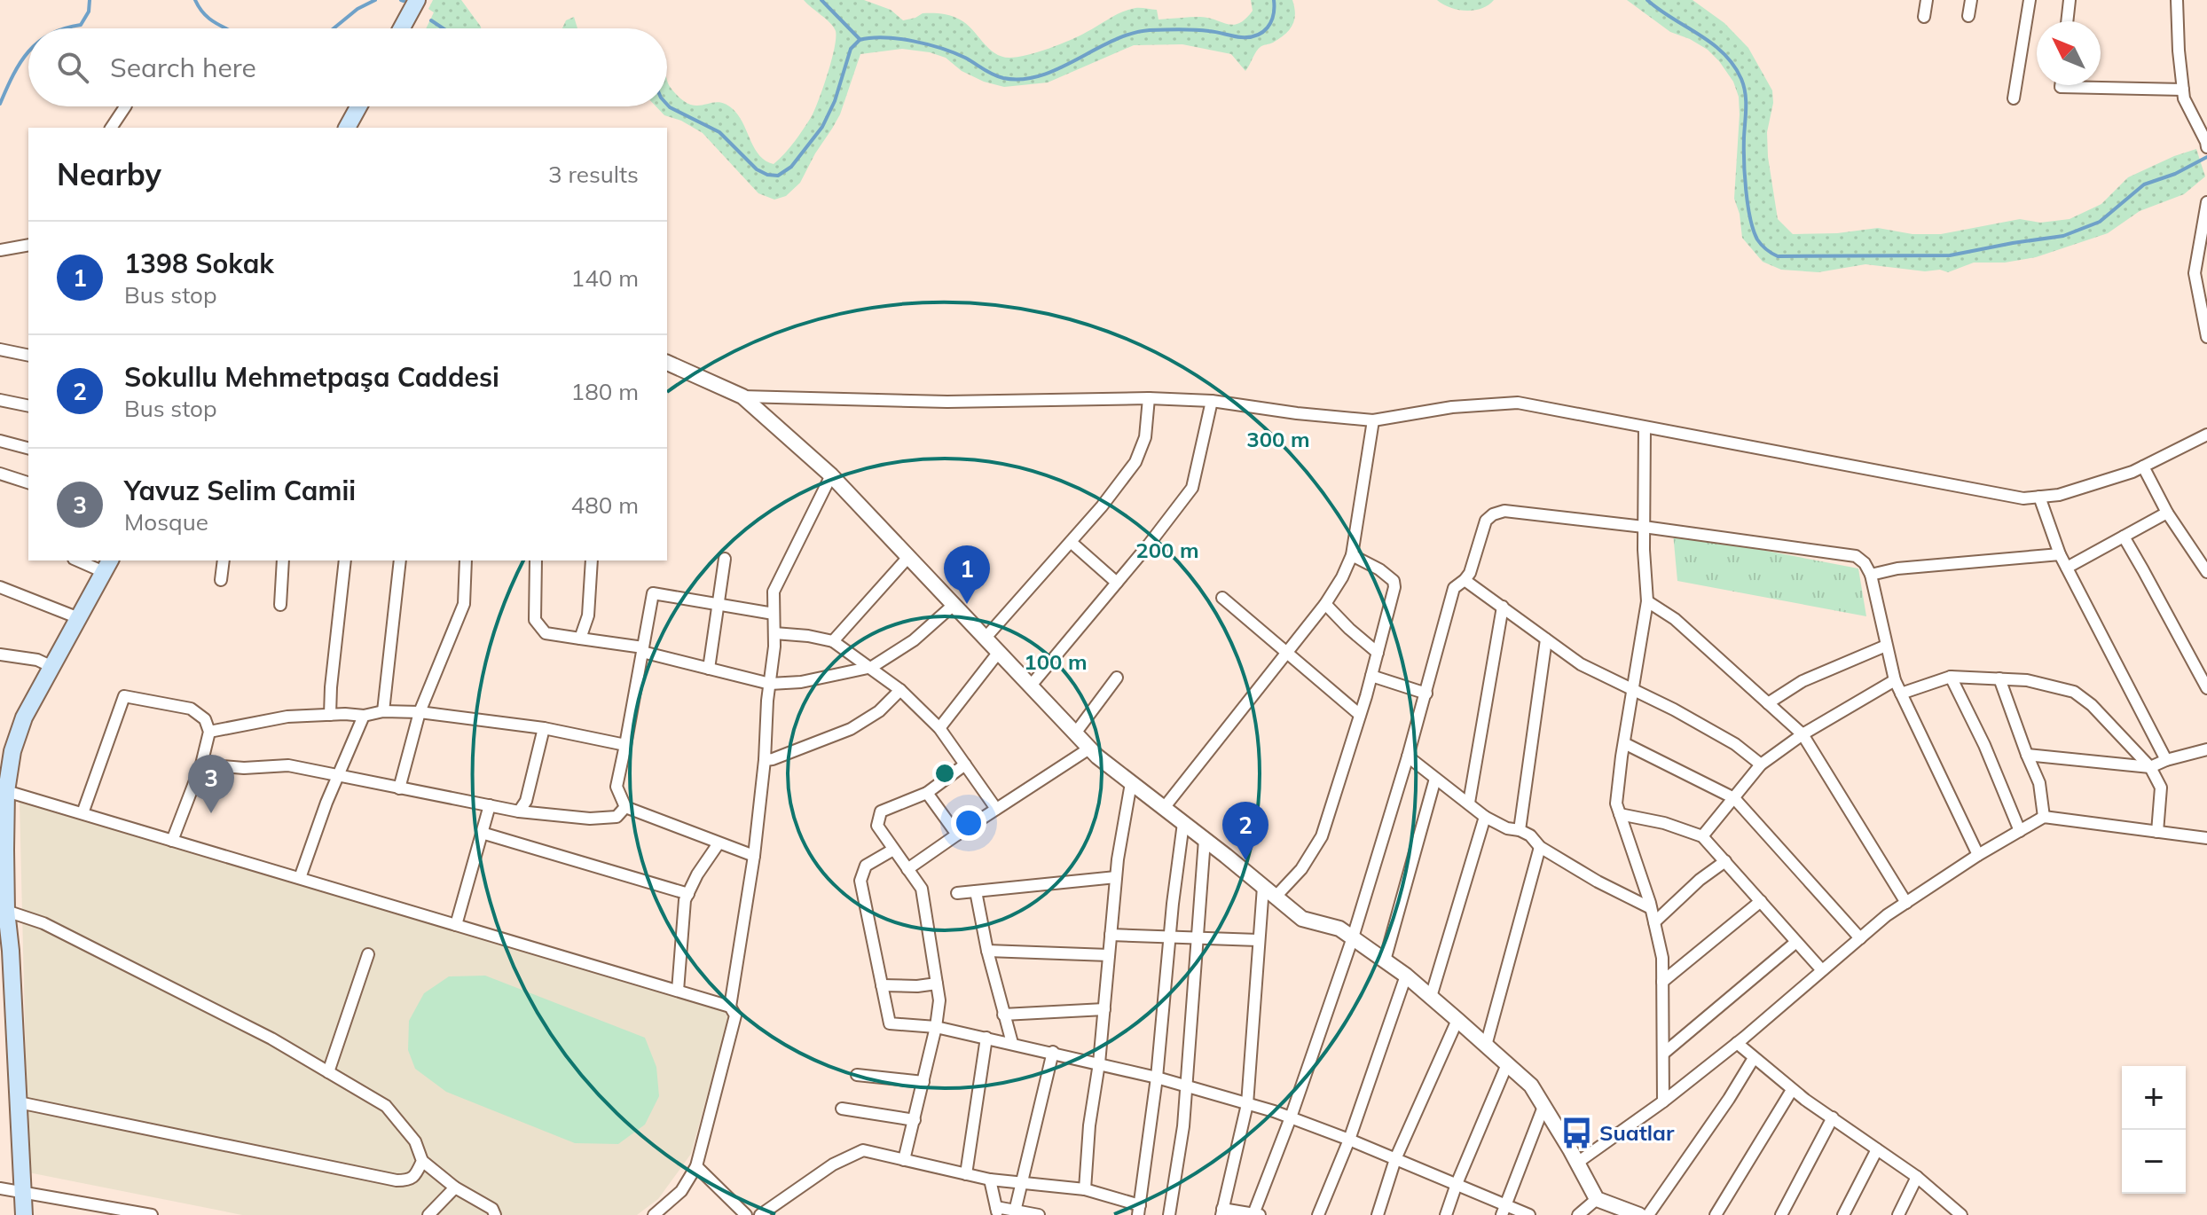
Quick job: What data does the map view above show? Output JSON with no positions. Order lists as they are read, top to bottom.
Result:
{
  "places": {
    "bus stop": ["Suatlar"]
  },
  "north": "top left",
  "page": {
    "search": "Search here",
    "heading": ["Nearby", "3 results"],
    "list": [
      {
        "mark": "1",
        "name": "1398 Sokak",
        "note": "Bus stop",
        "value": "140 m"
      },
      {
        "mark": "2",
        "name": "Sokullu Mehmetpaşa Caddesi",
        "note": "Bus stop",
        "value": "180 m"
      },
      {
        "mark": "3",
        "name": "Yavuz Selim Camii",
        "note": "Mosque",
        "value": "480 m"
      }
    ],
    "pins": ["1", "3", "2"],
    "map_buttons": ["+", "−"]
  },
  "rings": ["300 m", "200 m", "100 m"]
}
